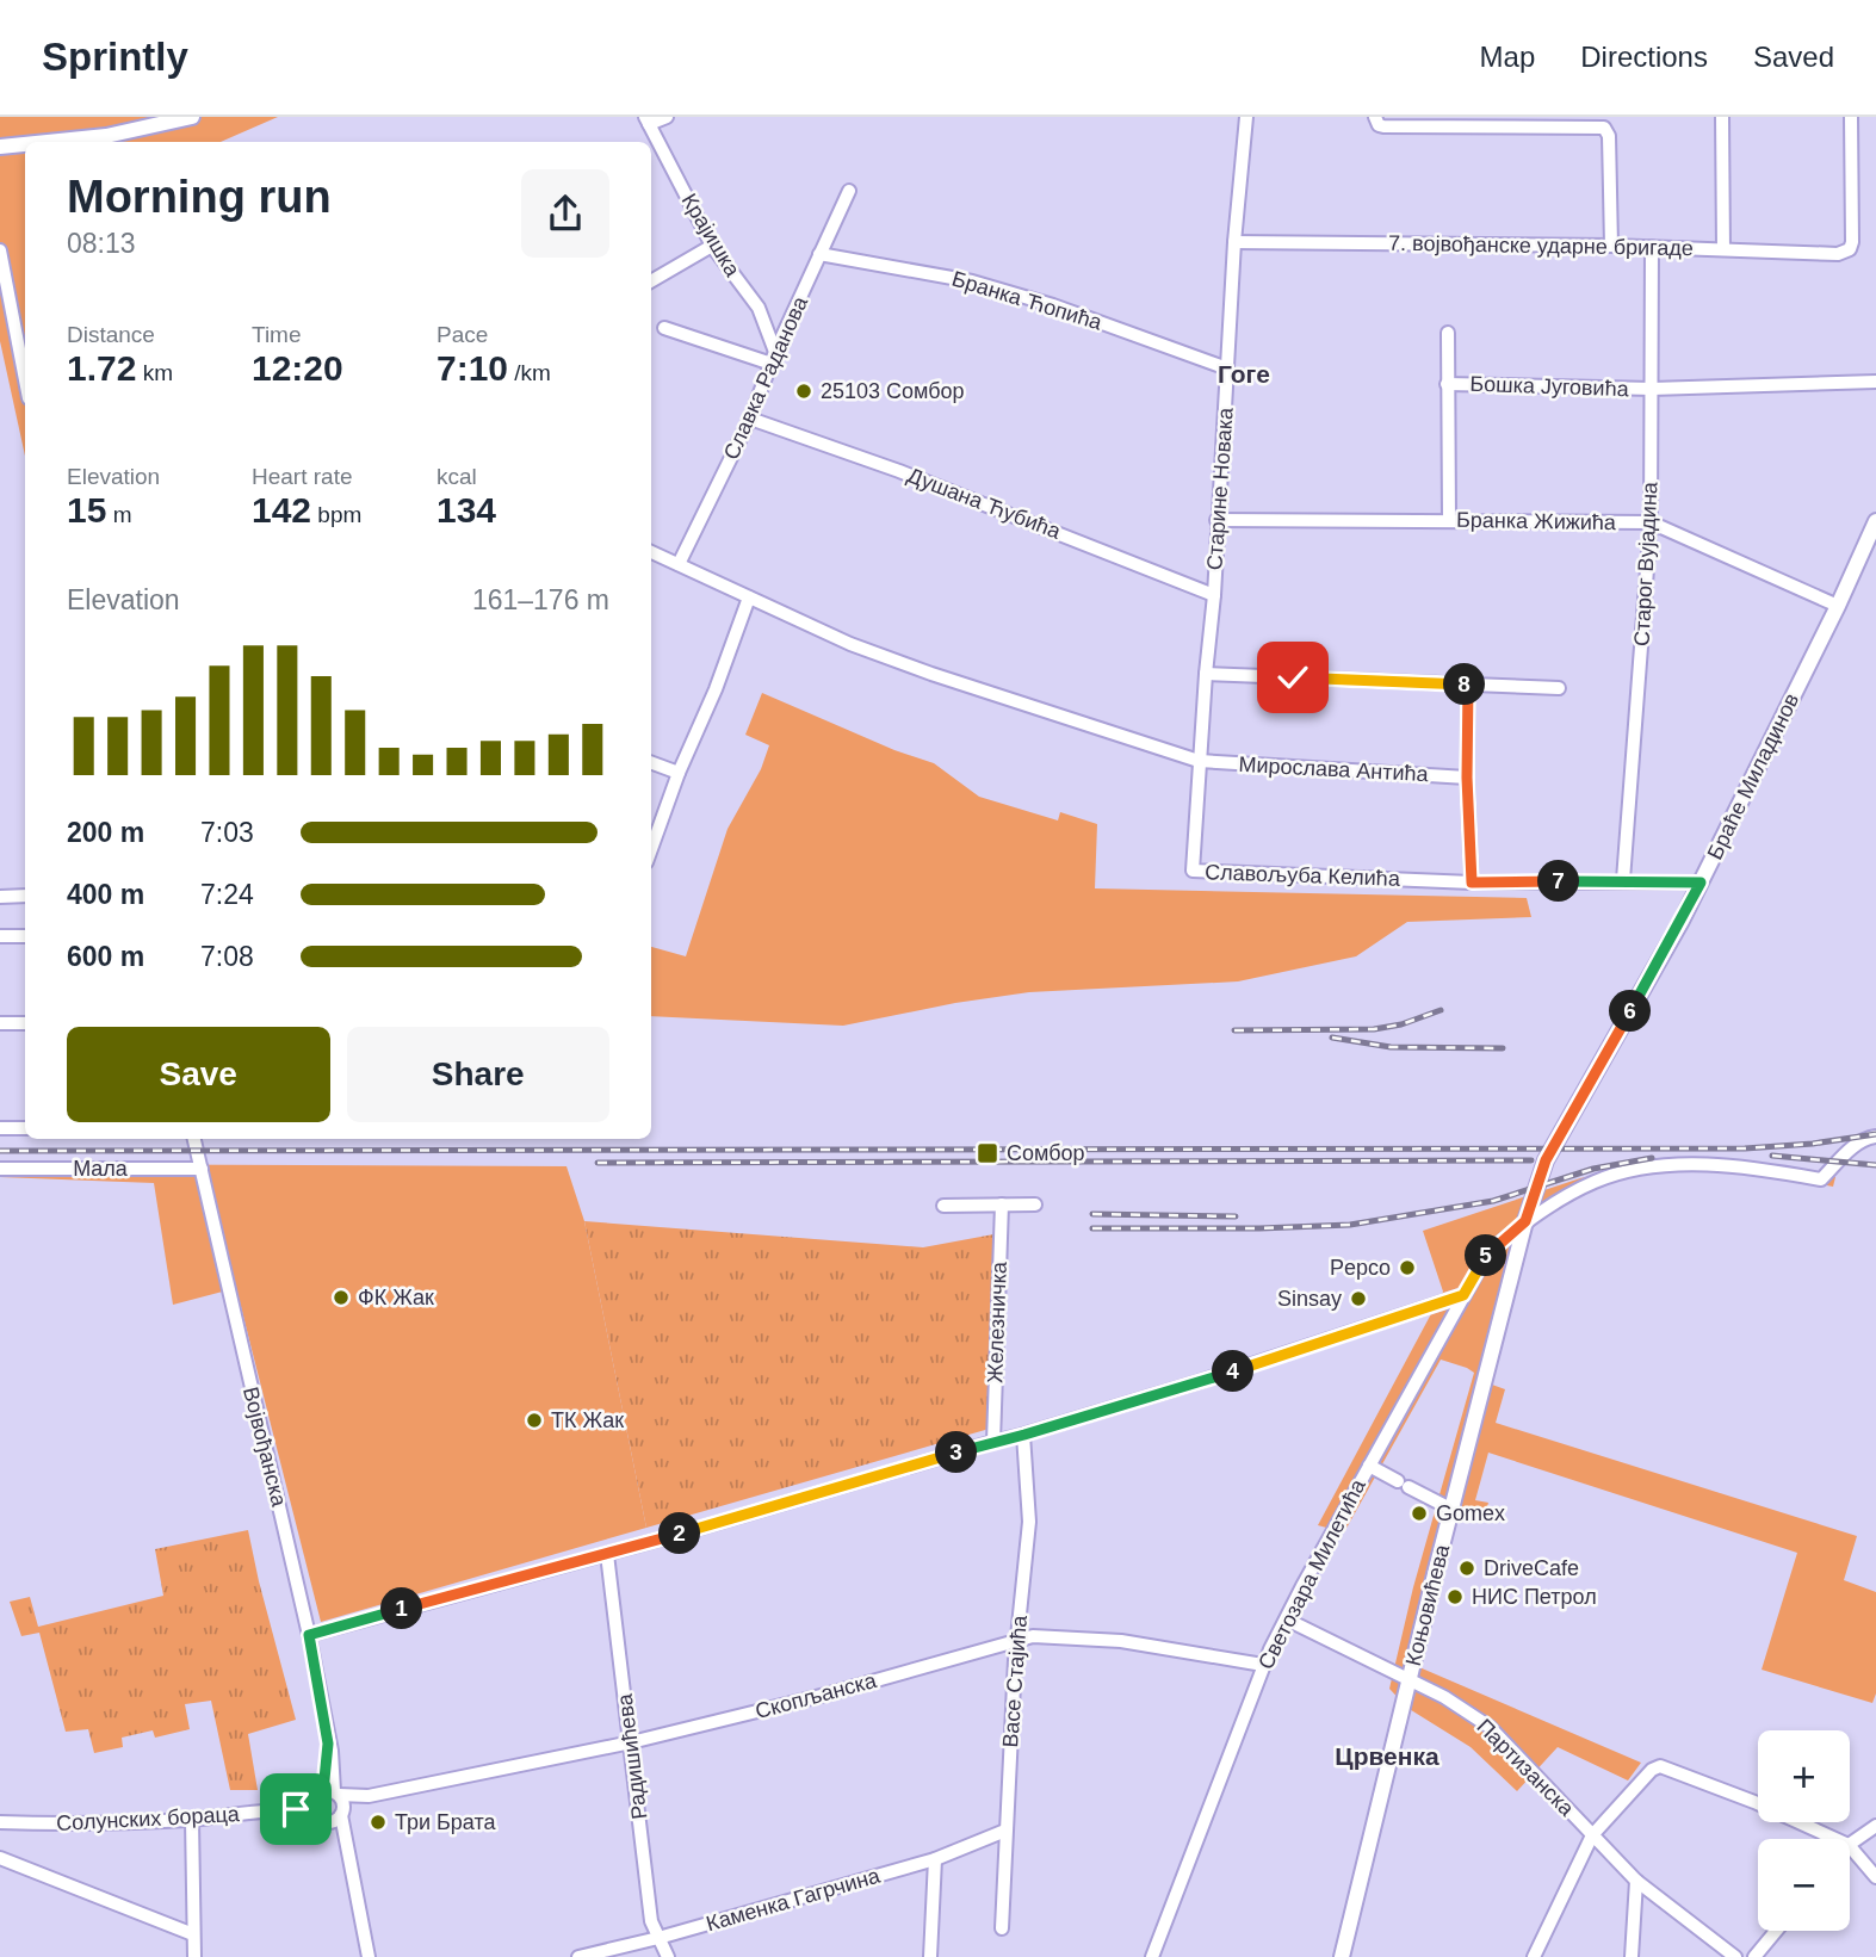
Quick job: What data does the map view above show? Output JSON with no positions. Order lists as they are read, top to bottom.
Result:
{
  "streets": {
    "main road": ["Браће Миладинов", "Коњовићева"],
    "street": [
      "Крајишка",
      "7. војвођанске ударне бригаде",
      "Бранка Ћопића",
      "Славка Раданова",
      "Бошка Југовића",
      "Старине Новака",
      "Душана Ћубића",
      "Бранка Жижића",
      "Старог Вујадина",
      "Мирослава Антића",
      "Славољуба Келића",
      "Мала",
      "Железничка",
      "Војвођанска",
      "Светозара Милетића",
      "Васе Стајића",
      "Скопљанска",
      "Радишићева",
      "Партизанска",
      "Солунских бораца",
      "Каменка Гагрчина"
    ]
  },
  "crossings": [
    ["Крајишка", "Славка Раданова"],
    ["7. војвођанске ударне бригаде", "Старине Новака"],
    ["7. војвођанске ударне бригаде", "Старог Вујадина"],
    ["Бранка Ћопића", "Славка Раданова"],
    ["Бранка Ћопића", "Старине Новака"],
    ["Славка Раданова", "Душана Ћубића"],
    ["Бошка Југовића", "Старог Вујадина"],
    ["Старине Новака", "Душана Ћубића"],
    ["Старине Новака", "Бранка Жижића"],
    ["Старине Новака", "Мирослава Антића"],
    ["Старине Новака", "Славољуба Келића"],
    ["Бранка Жижића", "Старог Вујадина"],
    ["Бранка Жижића", "Браће Миладинов"],
    ["Старог Вујадина", "Славољуба Келића"],
    ["Мирослава Антића", "Славољуба Келића"],
    ["Браће Миладинов", "Славољуба Келића"],
    ["Браће Миладинов", "Коњовићева"],
    ["Мала", "Војвођанска"],
    ["Војвођанска", "Скопљанска"],
    ["Војвођанска", "Солунских бораца"],
    ["Светозара Милетића", "Коњовићева"],
    ["Светозара Милетића", "Скопљанска"],
    ["Светозара Милетића", "Партизанска"],
    ["Коњовићева", "Партизанска"],
    ["Васе Стајића", "Скопљанска"],
    ["Васе Стајића", "Каменка Гагрчина"],
    ["Скопљанска", "Радишићева"],
    ["Скопљанска", "Солунских бораца"],
    ["Радишићева", "Каменка Гагрчина"]
  ],
  "districts": ["Гоге", "Црвенка"],
  "places": {
    "other": [
      "25103 Сомбор",
      "Pepco",
      "ФК Жак",
      "Sinsay",
      "ТК Жак",
      "Gomex",
      "DriveCafe",
      "НИС Петрол",
      "Три Брата"
    ],
    "transit": ["Сомбор"]
  },
  "page": {
    "header": "Sprintly",
    "nav": ["Map", "Directions", "Saved"],
    "heading": ["Morning run", "08:13"],
    "stats": [
      ["Distance", "1.72 km"],
      ["Time", "12:20"],
      ["Pace", "7:10 /km"],
      ["Elevation", "15 m"],
      ["Heart rate", "142 bpm"],
      ["kcal", "134"]
    ],
    "chart": ["Elevation", "161–176 m"],
    "pins": [
      "8",
      "7",
      "6",
      "5",
      "4",
      "3",
      "2",
      "1"
    ],
    "list": [
      {
        "name": "200 m",
        "note": "7:03"
      },
      {
        "name": "400 m",
        "note": "7:24"
      },
      {
        "name": "600 m",
        "note": "7:08"
      }
    ],
    "buttons": ["Save", "Share"],
    "map_buttons": ["+", "−"]
  }
}
